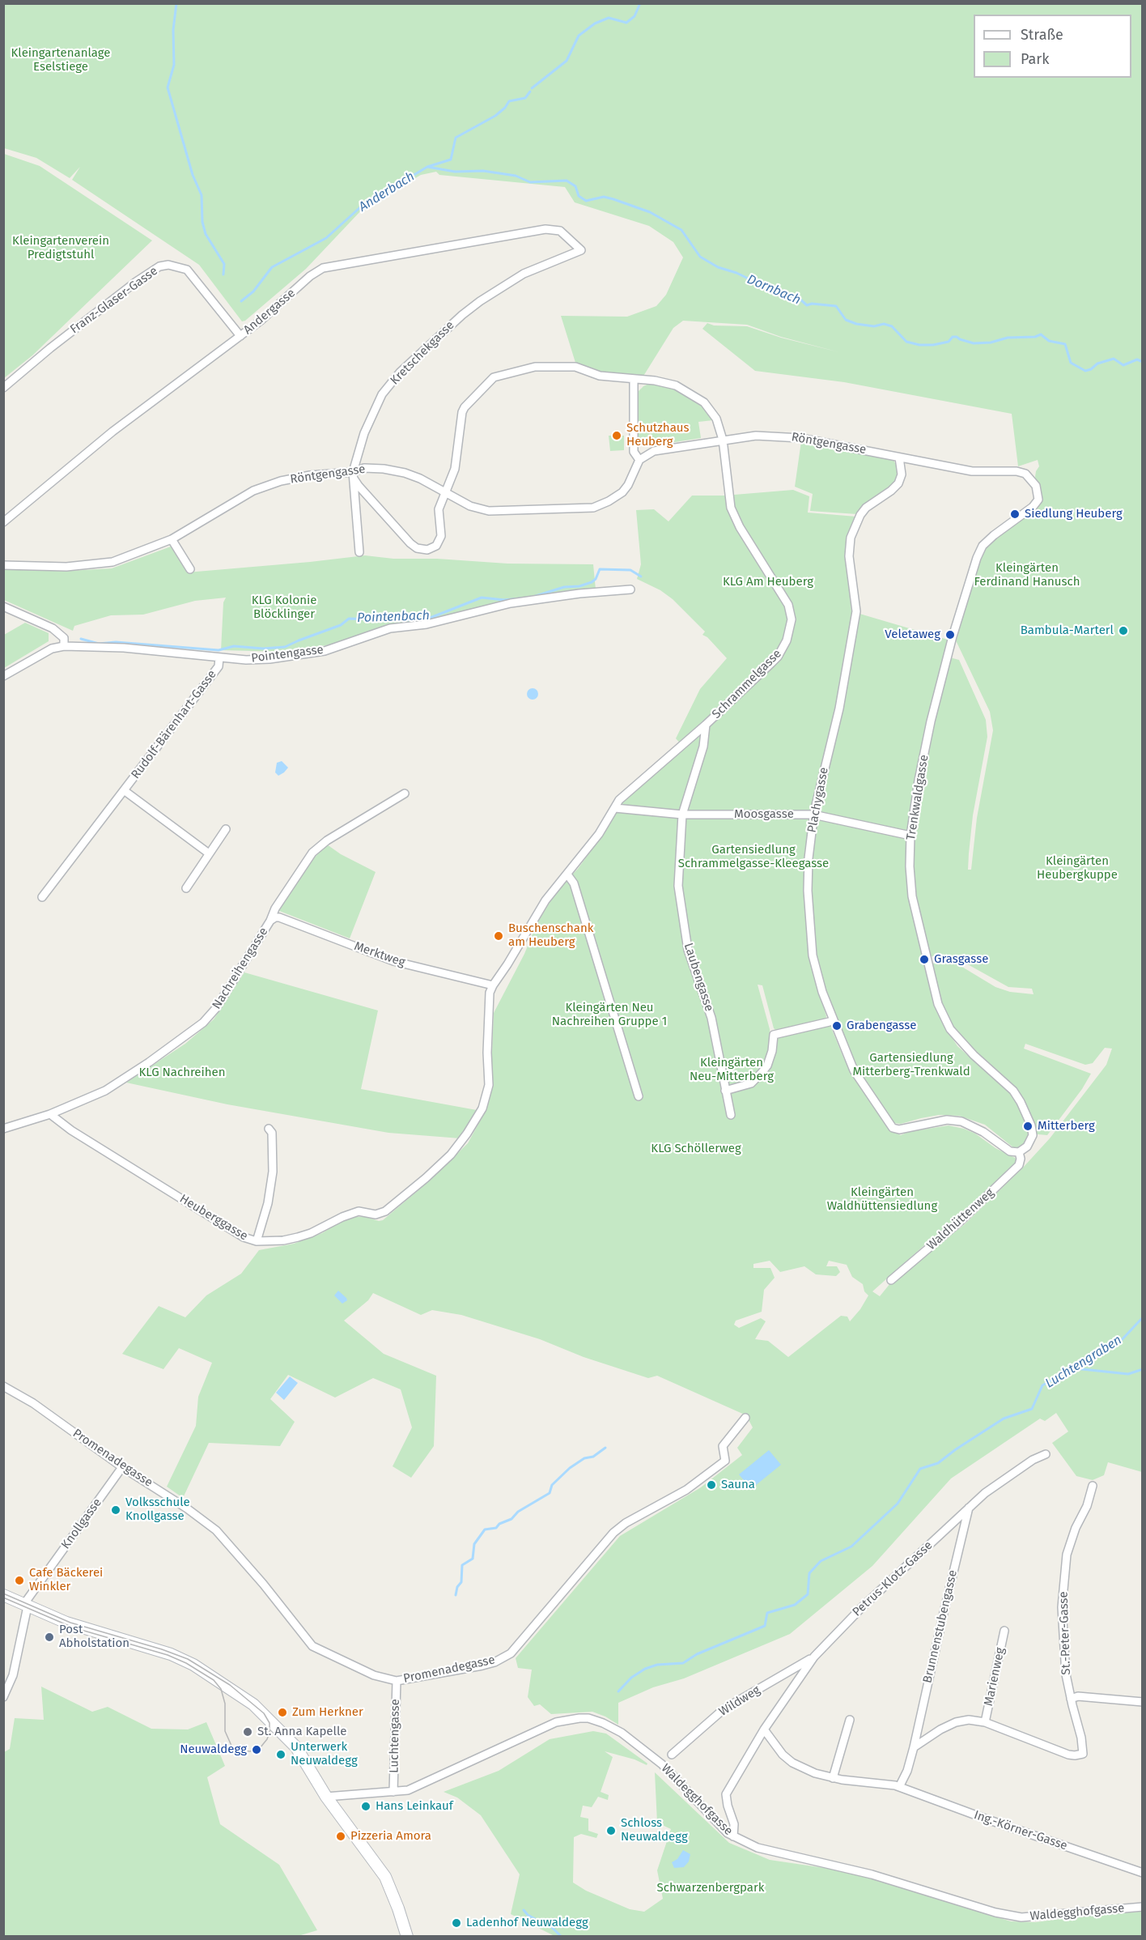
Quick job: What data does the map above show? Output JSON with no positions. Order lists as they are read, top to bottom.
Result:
{
  "streets": {
    "street": [
      "Franz-Glaser-Gasse",
      "Andergasse",
      "Kretschekgasse",
      "Röntgengasse",
      "Pointengasse",
      "Schrammelgasse",
      "Rudolf-Bärenhart-Gasse",
      "Trenkwaldgasse",
      "Plachygasse",
      "Moosgasse",
      "Merktweg",
      "Nachreihengasse",
      "Laubengasse",
      "Heuberggasse",
      "Waldhüttenweg",
      "Promenadegasse",
      "Knollgasse",
      "Petrus-Klotz-Gasse",
      "Brunnenstubengasse",
      "St.-Peter-Gasse",
      "Marienweg",
      "Wildweg",
      "Luchtengasse",
      "Waldegghofgasse",
      "Ing.-Körner-Gasse"
    ]
  },
  "crossings": [
    ["Franz-Glaser-Gasse", "Andergasse"],
    ["Andergasse", "Kretschekgasse"],
    ["Kretschekgasse", "Röntgengasse"],
    ["Kretschekgasse", "Schrammelgasse"],
    ["Röntgengasse", "Schrammelgasse"],
    ["Röntgengasse", "Trenkwaldgasse"],
    ["Röntgengasse", "Plachygasse"],
    ["Pointengasse", "Rudolf-Bärenhart-Gasse"],
    ["Schrammelgasse", "Moosgasse"],
    ["Schrammelgasse", "Merktweg"],
    ["Schrammelgasse", "Laubengasse"],
    ["Schrammelgasse", "Heuberggasse"],
    ["Trenkwaldgasse", "Plachygasse"],
    ["Trenkwaldgasse", "Moosgasse"],
    ["Trenkwaldgasse", "Waldhüttenweg"],
    ["Plachygasse", "Moosgasse"],
    ["Plachygasse", "Waldhüttenweg"],
    ["Moosgasse", "Laubengasse"],
    ["Merktweg", "Nachreihengasse"],
    ["Nachreihengasse", "Heuberggasse"],
    ["Promenadegasse", "Knollgasse"],
    ["Promenadegasse", "Luchtengasse"],
    ["Petrus-Klotz-Gasse", "Brunnenstubengasse"],
    ["Petrus-Klotz-Gasse", "Wildweg"],
    ["Petrus-Klotz-Gasse", "Waldegghofgasse"],
    ["Petrus-Klotz-Gasse", "Ing.-Körner-Gasse"],
    ["Brunnenstubengasse", "Ing.-Körner-Gasse"],
    ["St.-Peter-Gasse", "Marienweg"],
    ["Luchtengasse", "Waldegghofgasse"]
  ],
  "water": [
    "Anderbach",
    "Dornbach",
    "Pointenbach",
    "Luchtengraben"
  ],
  "parks": [
    "Kleingartenanlage Eselstiege",
    "Kleingartenverein Predigtstuhl",
    "Kleingärten Ferdinand Hanusch",
    "KLG Am Heuberg",
    "KLG Kolonie Blöcklinger",
    "Gartensiedlung Schrammelgasse-Kleegasse",
    "Kleingärten Heubergkuppe",
    "Kleingärten Neu Nachreihen Gruppe 1",
    "Gartensiedlung Mitterberg-Trenkwald",
    "Kleingärten Neu-Mitterberg",
    "KLG Nachreihen",
    "KLG Schöllerweg",
    "Kleingärten Waldhüttensiedlung",
    "Schwarzenbergpark"
  ],
  "places": [
    "Schutzhaus Heuberg",
    "Siedlung Heuberg",
    "Bambula-Marterl",
    "Veletaweg",
    "Buschenschank am Heuberg",
    "Grasgasse",
    "Grabengasse",
    "Mitterberg",
    "Sauna",
    "Volksschule Knollgasse",
    "Cafe Bäckerei Winkler",
    "Post Abholstation",
    "Zum Herkner",
    "St. Anna Kapelle",
    "Neuwaldegg",
    "Unterwerk Neuwaldegg",
    "Hans Leinkauf",
    "Schloss Neuwaldegg",
    "Pizzeria Amora",
    "Ladenhof Neuwaldegg"
  ],
  "legend": ["Straße", "Park"]
}
